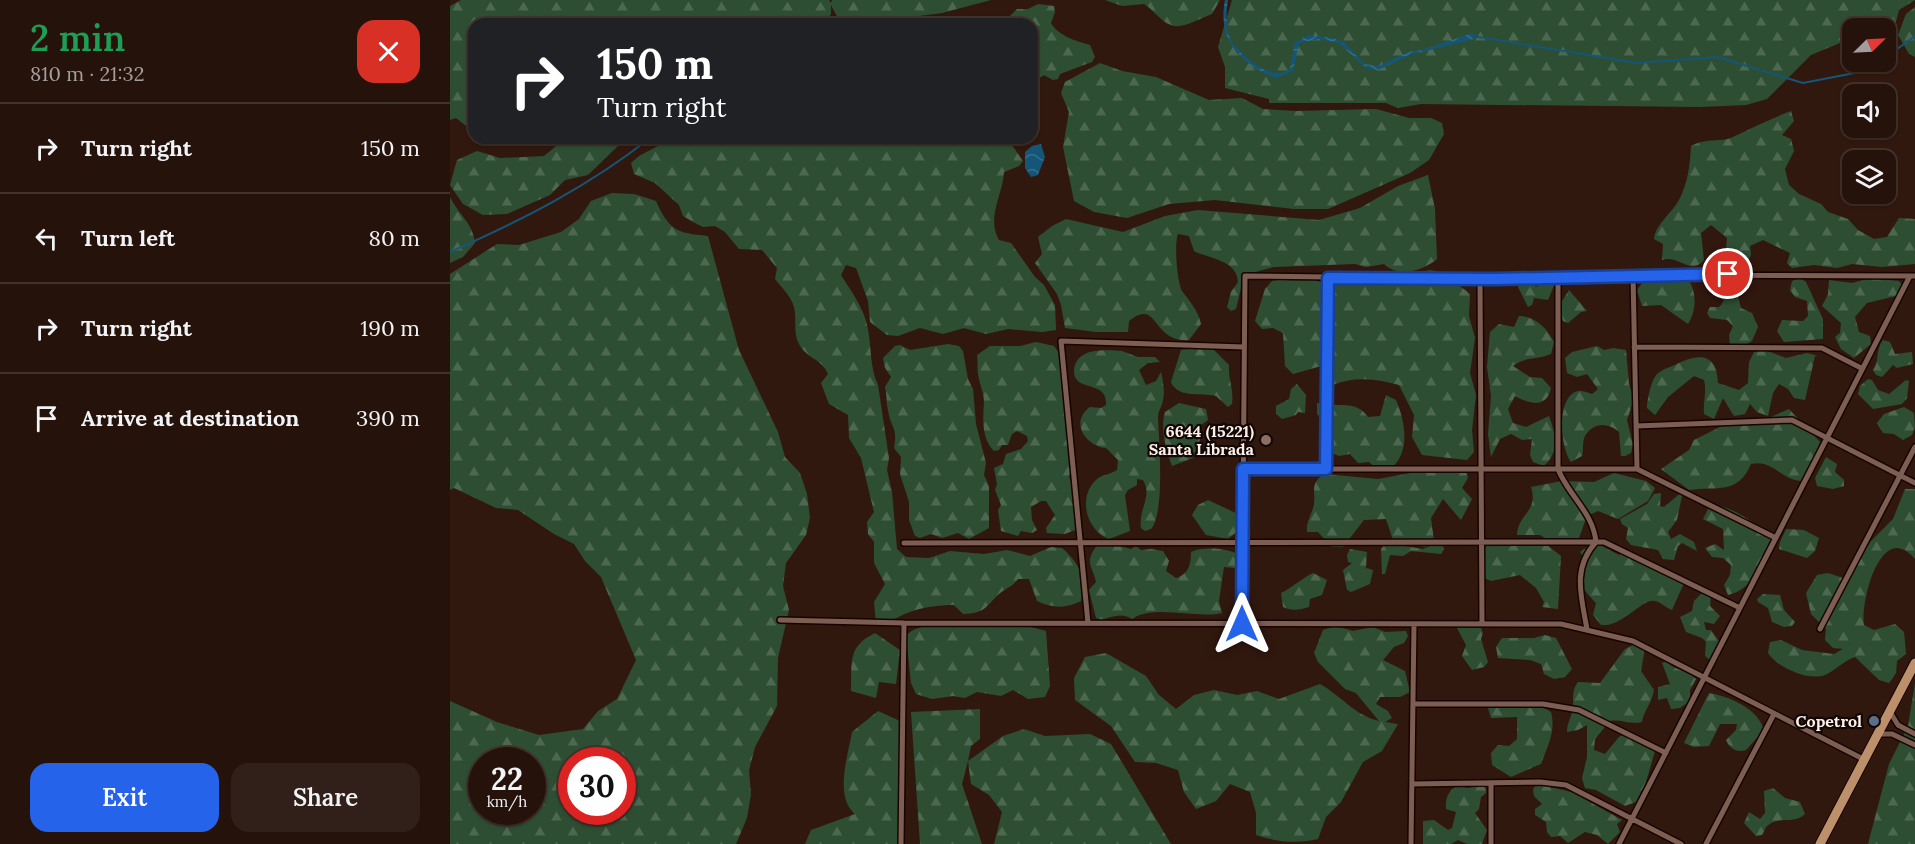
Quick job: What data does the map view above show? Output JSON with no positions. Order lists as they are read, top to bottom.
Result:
{
  "places": ["6644 (15221) Santa Librada", "Copetrol"],
  "north": "top right",
  "page": {
    "heading": ["2 min", "810 m · 21:32"],
    "turn": ["150 m", "Turn right"],
    "list": [
      {
        "name": "Turn right",
        "value": "150 m"
      },
      {
        "name": "Turn left",
        "value": "80 m"
      },
      {
        "name": "Turn right",
        "value": "190 m"
      },
      {
        "name": "Arrive at destination",
        "value": "390 m"
      }
    ],
    "speed": "22 km/h",
    "limit": "30",
    "buttons": ["Exit", "Share"]
  }
}
